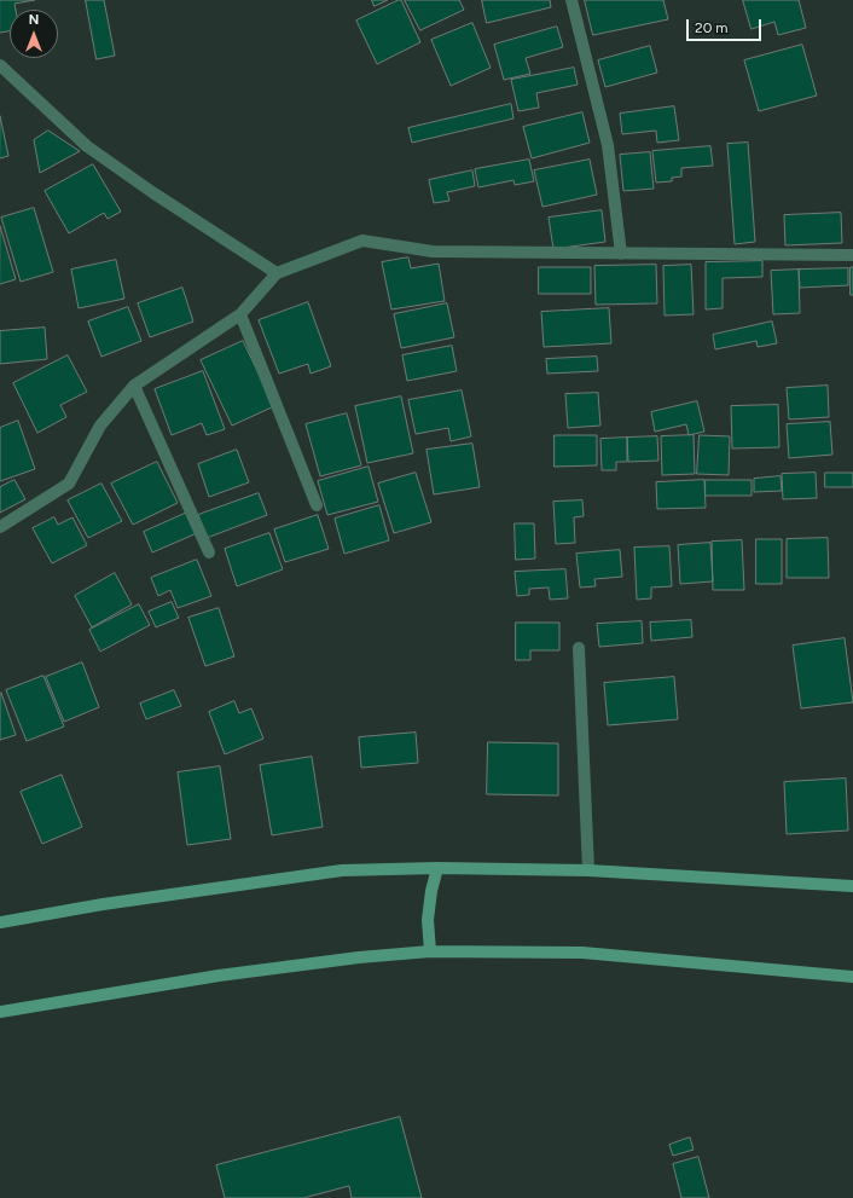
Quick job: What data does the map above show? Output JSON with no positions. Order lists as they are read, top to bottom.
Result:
{
  "scale_bar": "20 m",
  "north": "top"
}
